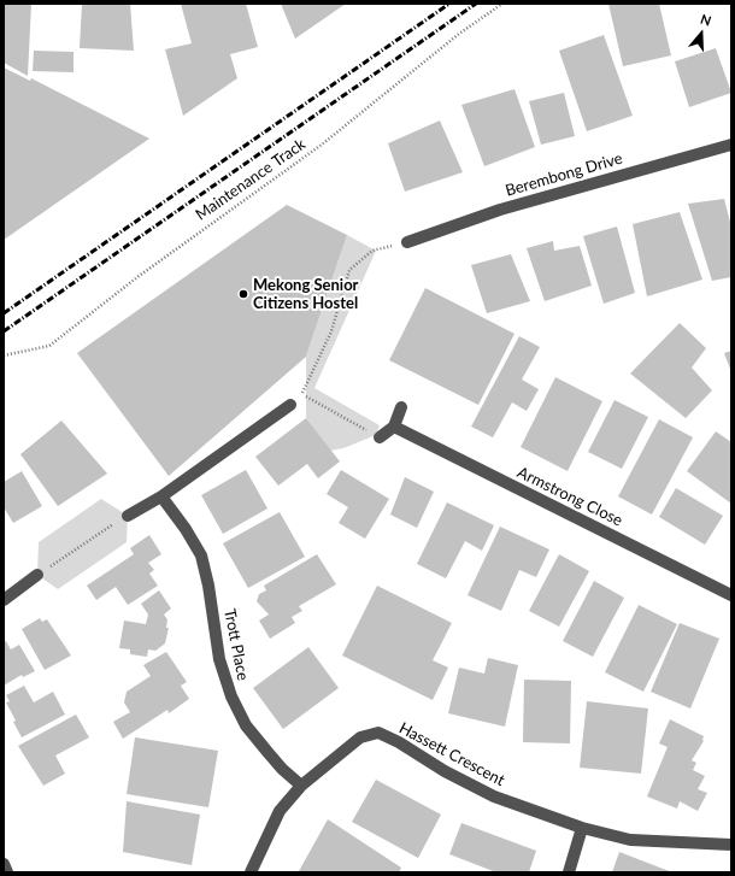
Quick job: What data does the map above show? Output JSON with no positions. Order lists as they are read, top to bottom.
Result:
{
  "streets": {
    "street": [
      "Berembong Drive",
      "Armstrong Close",
      "Trott Place",
      "Hassett Crescent"
    ],
    "path": ["Maintenance Track"]
  },
  "crossings": [
    ["Trott Place", "Hassett Crescent"]
  ],
  "places": ["Mekong Senior Citizens Hostel"],
  "north": "top"
}
